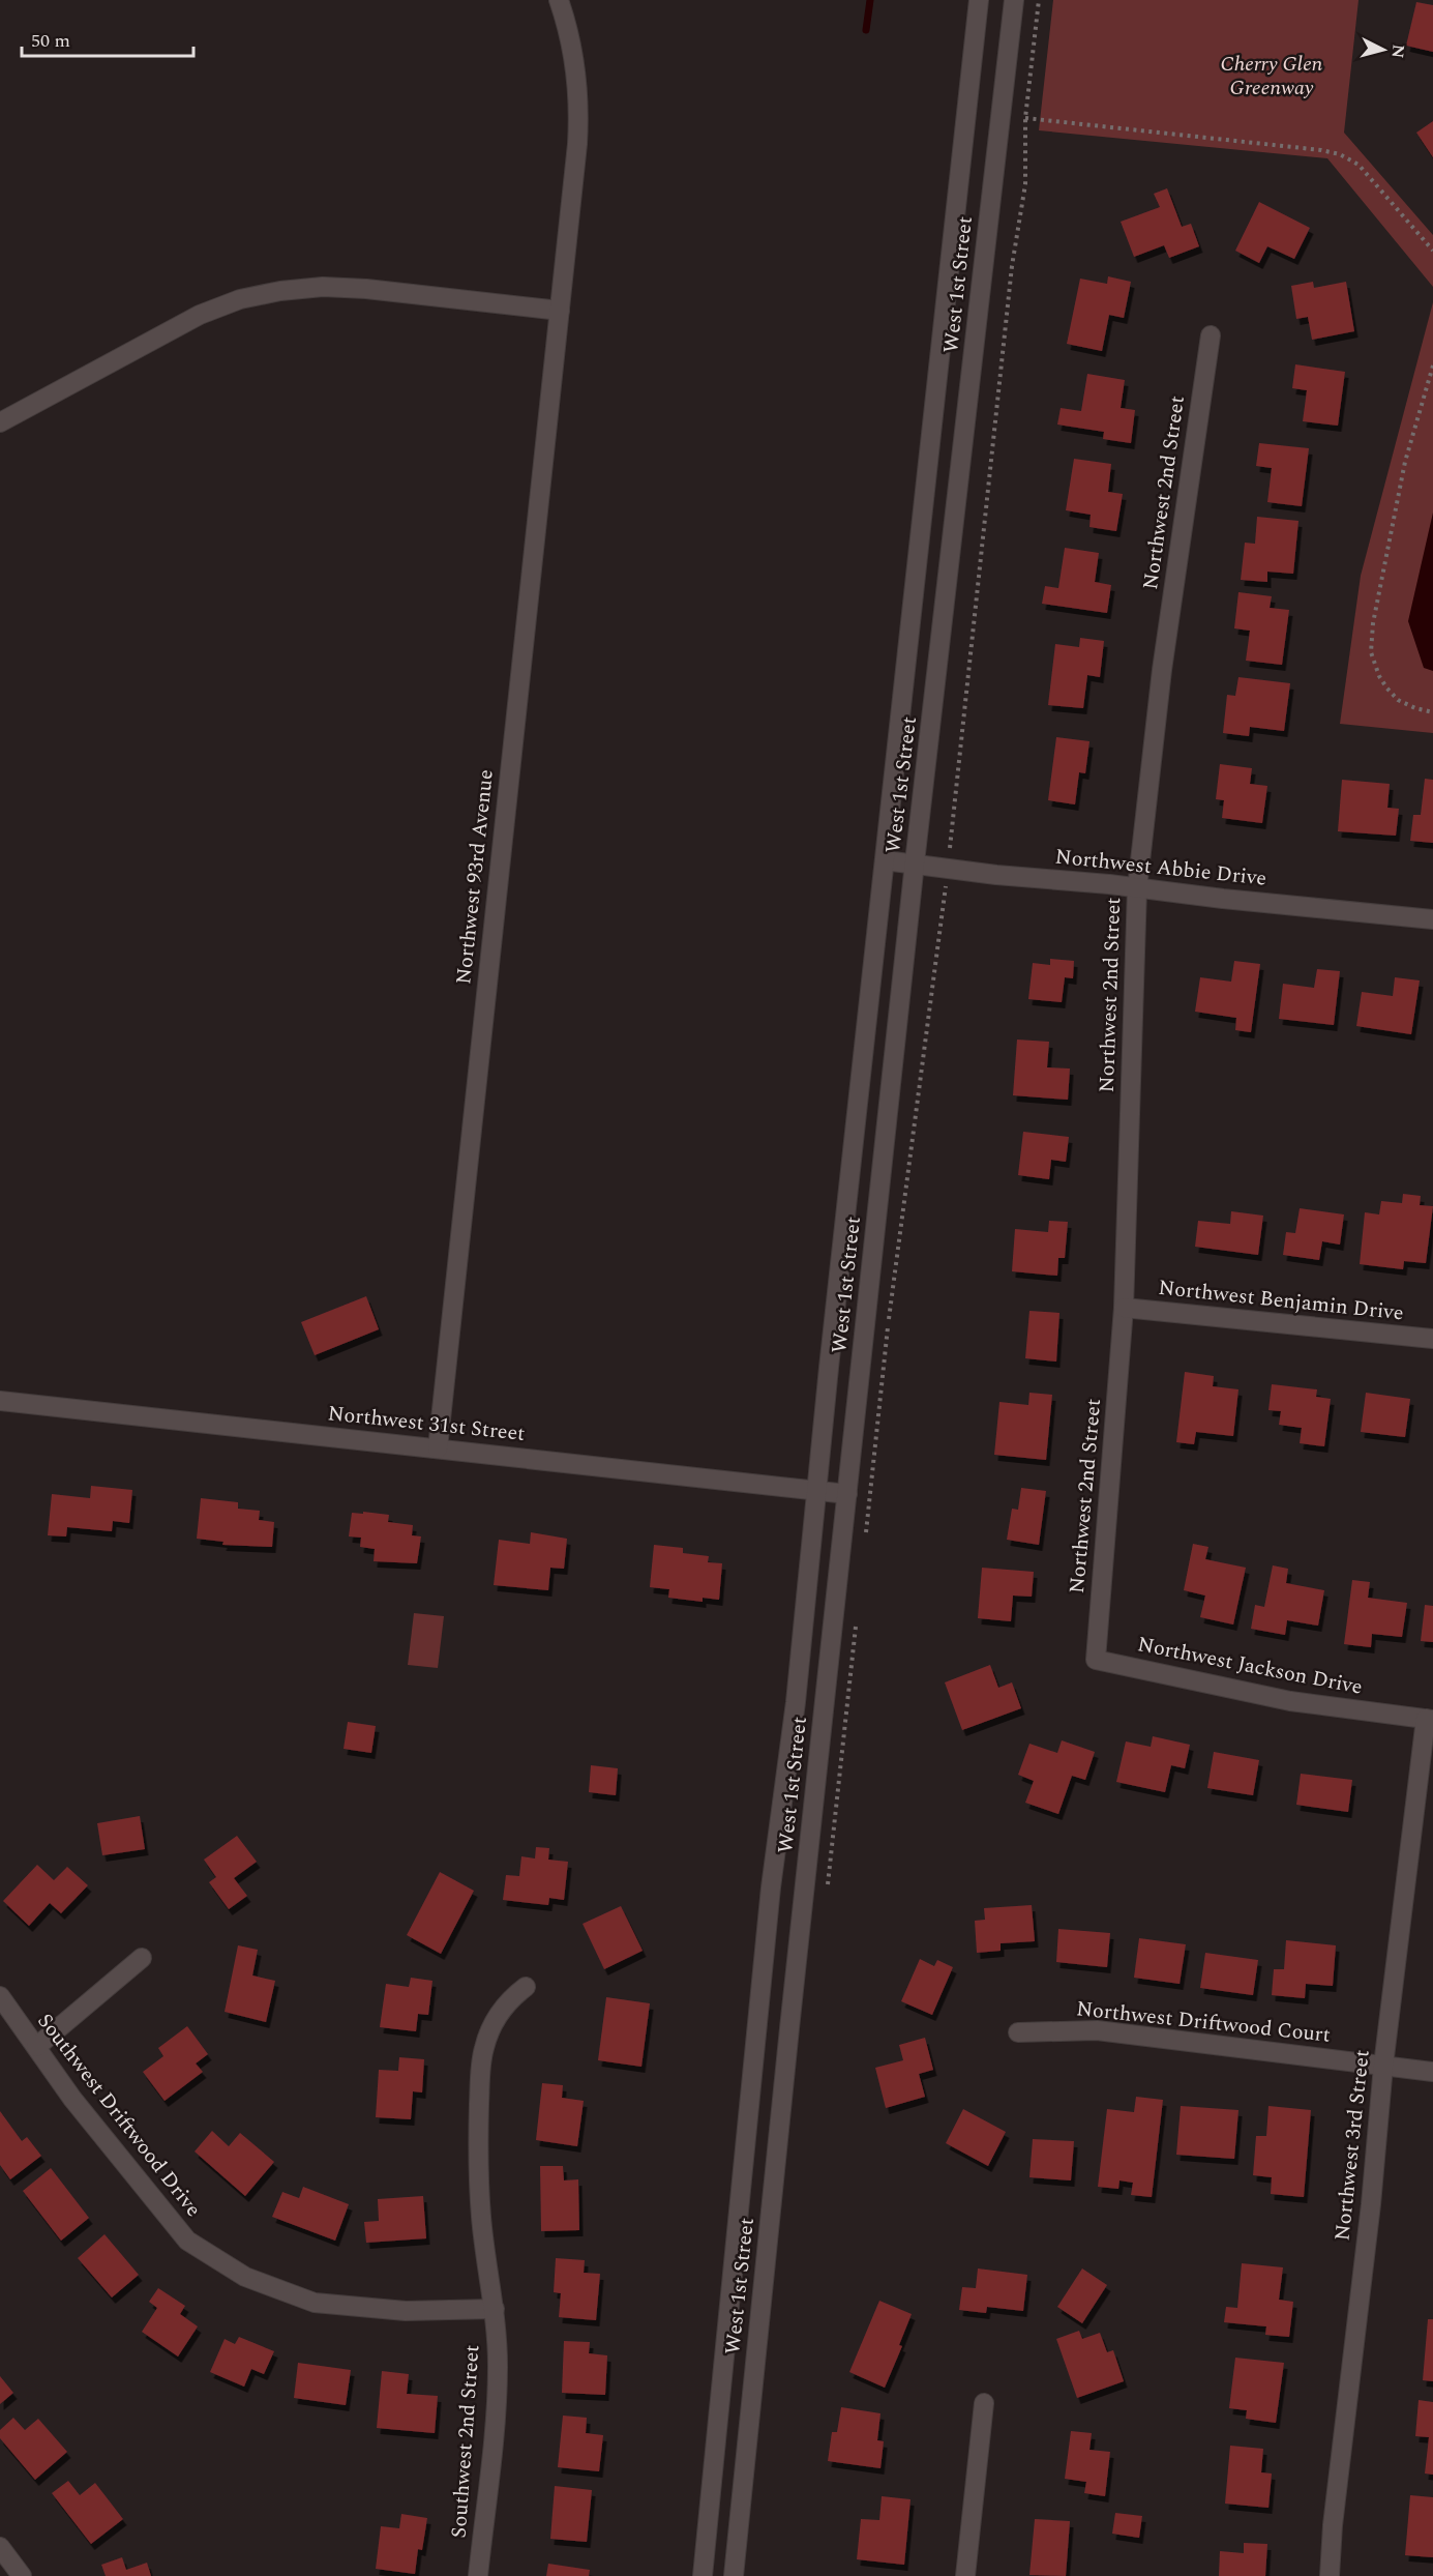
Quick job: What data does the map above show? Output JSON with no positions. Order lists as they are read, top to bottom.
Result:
{
  "streets": {
    "street": [
      "West 1st Street",
      "Northwest 2nd Street",
      "Northwest Abbie Drive",
      "Northwest 93rd Avenue",
      "Northwest Benjamin Drive",
      "Northwest 31st Street",
      "Northwest Jackson Drive",
      "Northwest Driftwood Court",
      "Southwest Driftwood Drive",
      "Northwest 3rd Street",
      "Southwest 2nd Street"
    ]
  },
  "crossings": [
    ["West 1st Street", "Northwest Abbie Drive"],
    ["West 1st Street", "Northwest 31st Street"],
    ["Northwest 2nd Street", "Northwest Abbie Drive"],
    ["Northwest 2nd Street", "Northwest Benjamin Drive"],
    ["Northwest 2nd Street", "Northwest Jackson Drive"],
    ["Northwest 93rd Avenue", "Northwest 31st Street"],
    ["Northwest Jackson Drive", "Northwest 3rd Street"],
    ["Northwest Driftwood Court", "Northwest 3rd Street"],
    ["Southwest Driftwood Drive", "Southwest 2nd Street"]
  ],
  "parks": ["Cherry Glen Greenway"],
  "scale_bar": "50 m",
  "north": "right"
}
